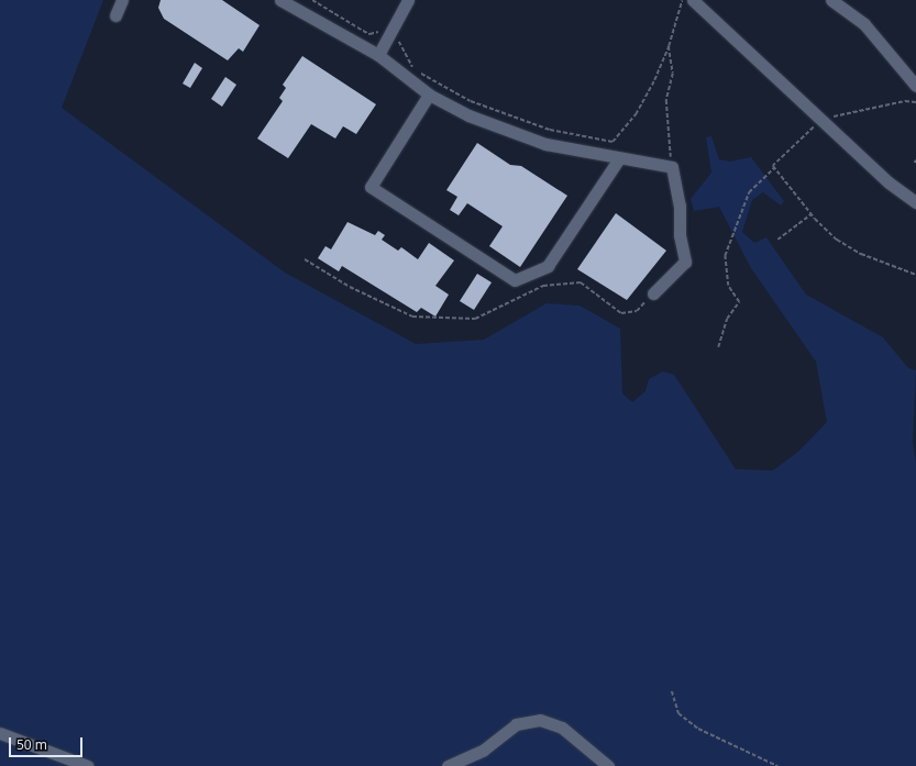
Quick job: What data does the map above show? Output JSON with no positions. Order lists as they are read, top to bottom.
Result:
{
  "scale_bar": "50 m"
}
